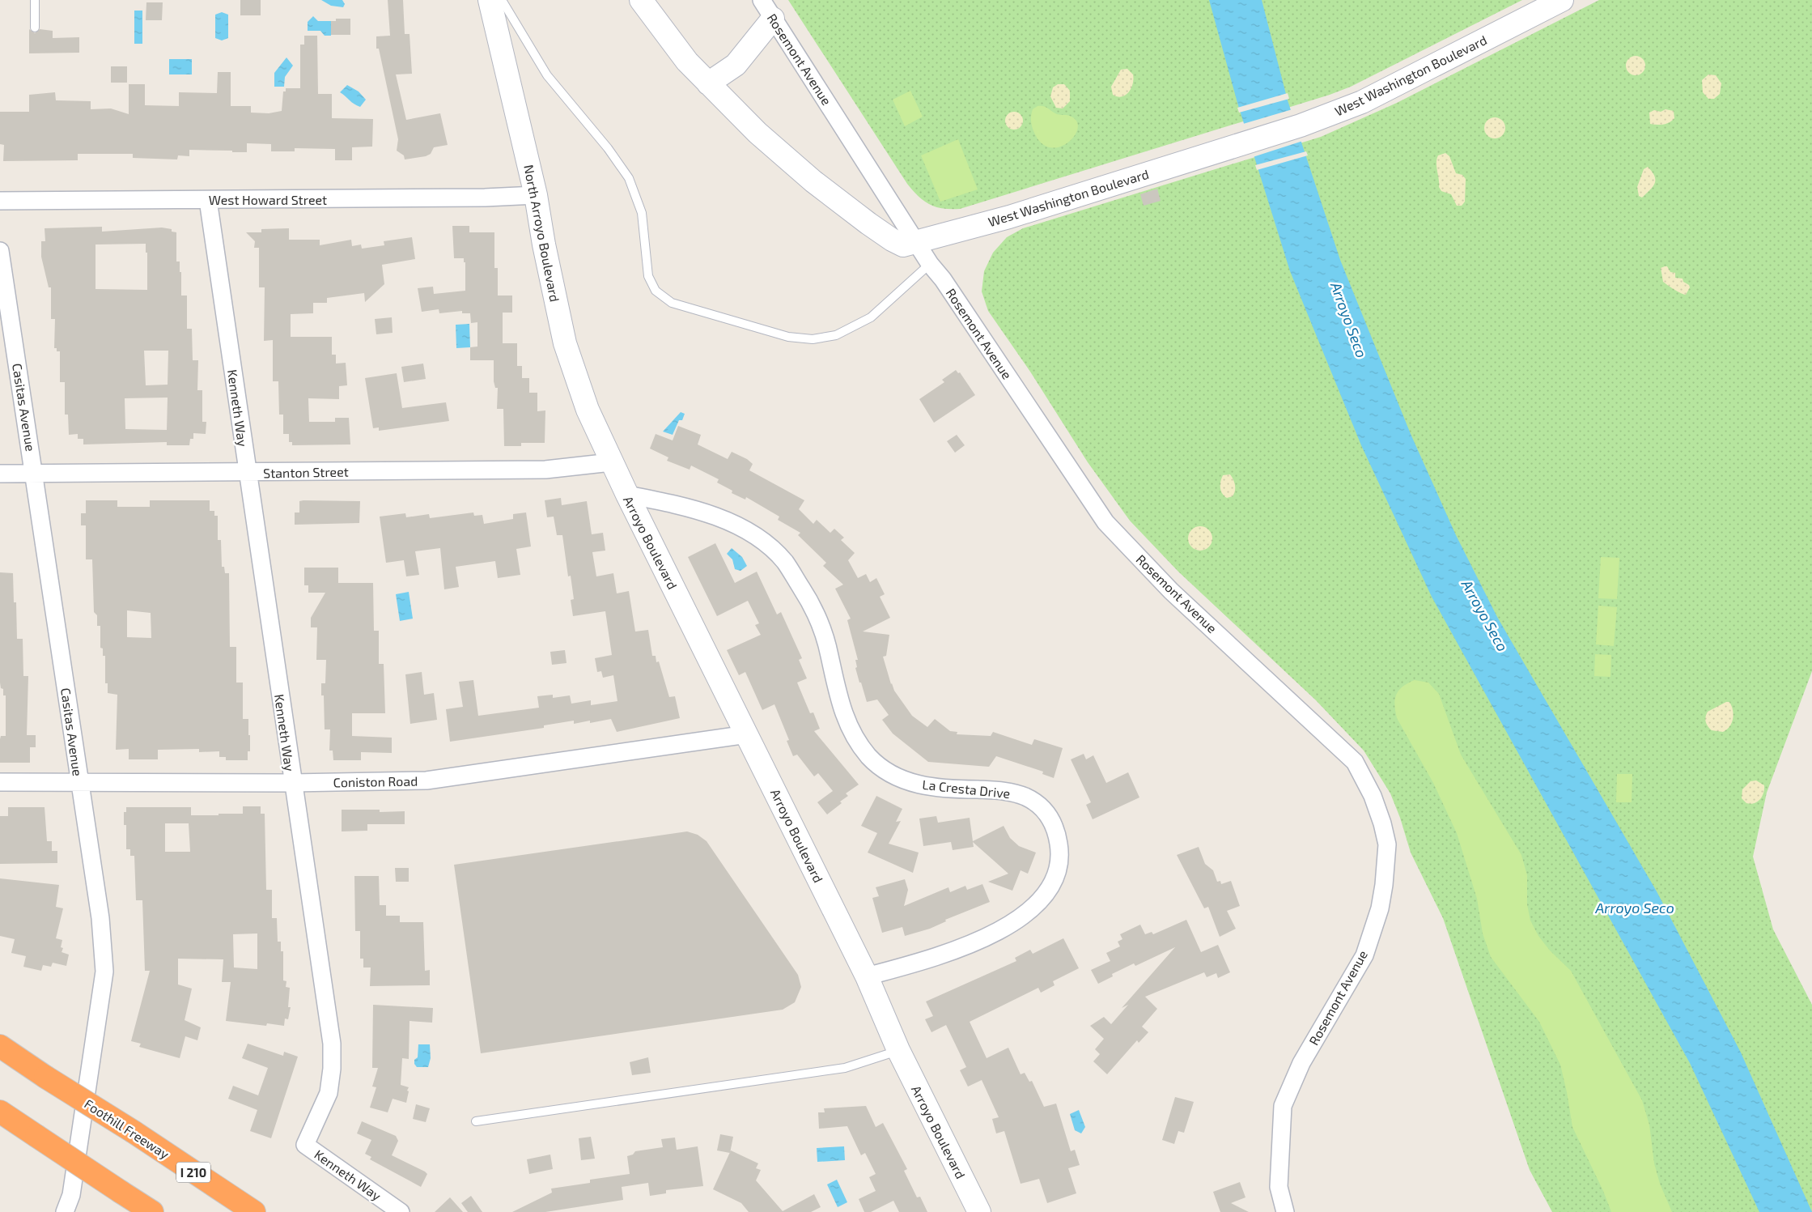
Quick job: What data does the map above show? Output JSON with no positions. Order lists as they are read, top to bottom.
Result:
{
  "streets": {
    "highway": ["Foothill Freeway", "I 210"],
    "street": [
      "Rosemont Avenue",
      "West Washington Boulevard",
      "West Howard Street",
      "North Arroyo Boulevard",
      "Casitas Avenue",
      "Kenneth Way",
      "Stanton Street",
      "Arroyo Boulevard",
      "Coniston Road",
      "La Cresta Drive"
    ]
  },
  "crossings": [
    ["Rosemont Avenue", "West Washington Boulevard"],
    ["West Howard Street", "North Arroyo Boulevard"],
    ["West Howard Street", "Kenneth Way"],
    ["North Arroyo Boulevard", "Stanton Street"],
    ["North Arroyo Boulevard", "Arroyo Boulevard"],
    ["Casitas Avenue", "Stanton Street"],
    ["Casitas Avenue", "Coniston Road"],
    ["Kenneth Way", "Stanton Street"],
    ["Kenneth Way", "Coniston Road"],
    ["Stanton Street", "Arroyo Boulevard"],
    ["Arroyo Boulevard", "Coniston Road"],
    ["Arroyo Boulevard", "La Cresta Drive"]
  ],
  "water": ["Arroyo Seco"]
}
